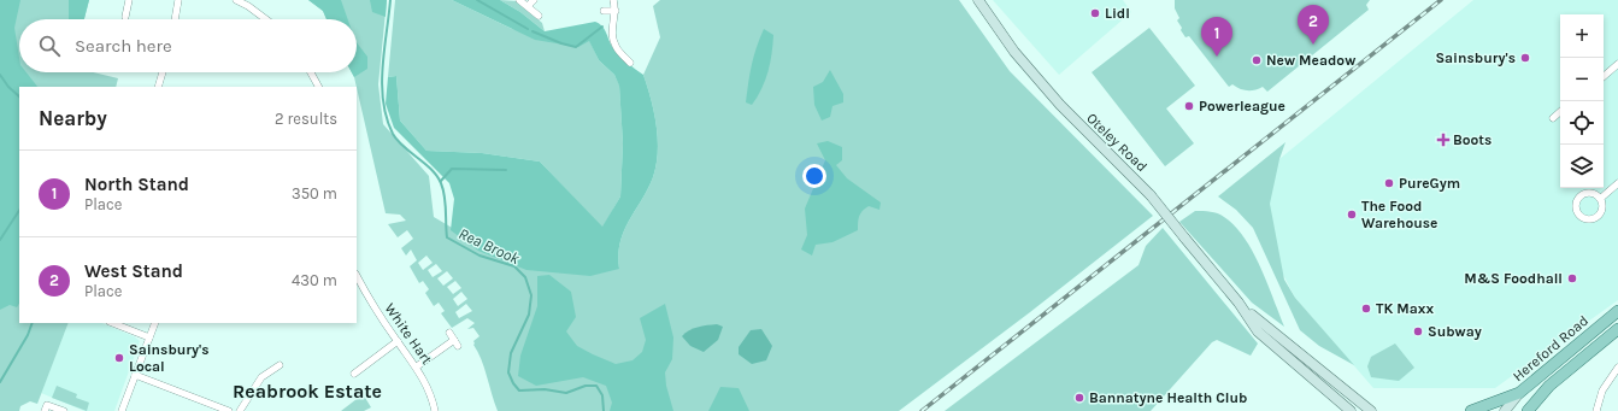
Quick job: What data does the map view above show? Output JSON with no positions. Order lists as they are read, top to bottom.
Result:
{
  "streets": {
    "main road": ["Oteley Road", "Hereford Road"],
    "street": ["White Hart"]
  },
  "districts": ["Reabrook Estate"],
  "water": ["Rea Brook"],
  "places": {
    "other": [
      "Lidl",
      "Sainsbury's",
      "New Meadow",
      "Powerleague",
      "PureGym",
      "The Food Warehouse",
      "M&S Foodhall",
      "TK Maxx",
      "Subway",
      "Sainsbury's Local",
      "Bannatyne Health Club"
    ],
    "health": ["Boots"]
  },
  "page": {
    "pins": ["2", "1"],
    "map_buttons": ["+", "−"],
    "search": "Search here",
    "heading": ["Nearby", "2 results"],
    "list": [
      {
        "mark": "1",
        "name": "North Stand",
        "note": "Place",
        "value": "350 m"
      },
      {
        "mark": "2",
        "name": "West Stand",
        "note": "Place",
        "value": "430 m"
      }
    ]
  }
}
